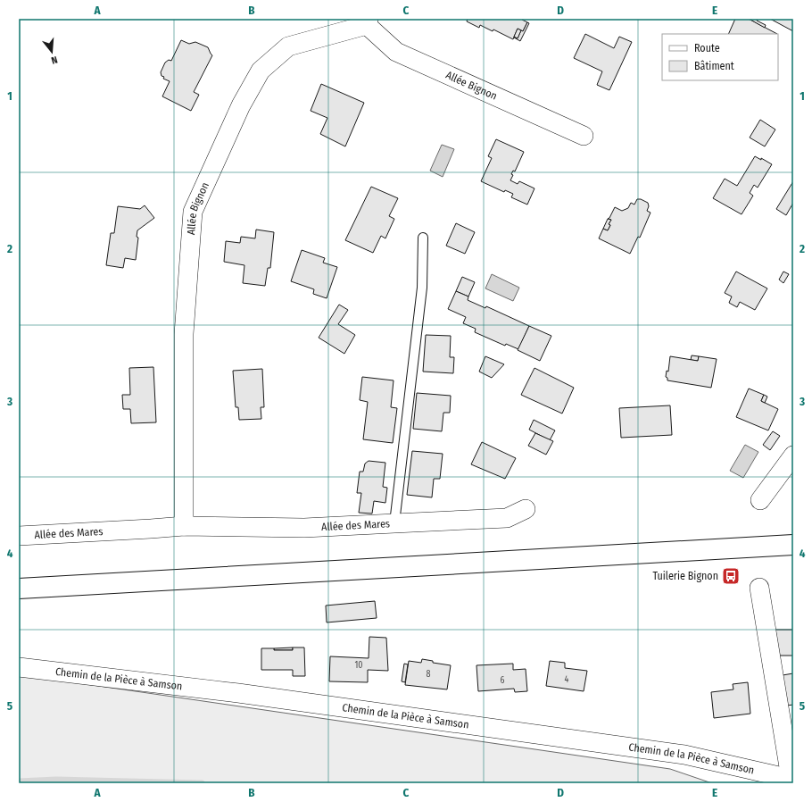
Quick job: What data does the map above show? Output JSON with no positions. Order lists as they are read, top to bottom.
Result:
{
  "streets": {
    "street": ["Allée Bignon", "Allée des Mares", "Chemin de la Pièce à Samson"]
  },
  "crossings": [
    ["Allée Bignon", "Allée des Mares"]
  ],
  "places": {
    "bus stop": ["Tuilerie Bignon"]
  },
  "house_numbers": [
    "10",
    "8",
    "4",
    "6"
  ],
  "legend": ["Route", "Bâtiment"],
  "north": "bottom",
  "grid": {
    "columns": [
      "A",
      "B",
      "C",
      "D",
      "E"
    ],
    "rows": [
      "1",
      "2",
      "3",
      "4",
      "5"
    ]
  }
}
